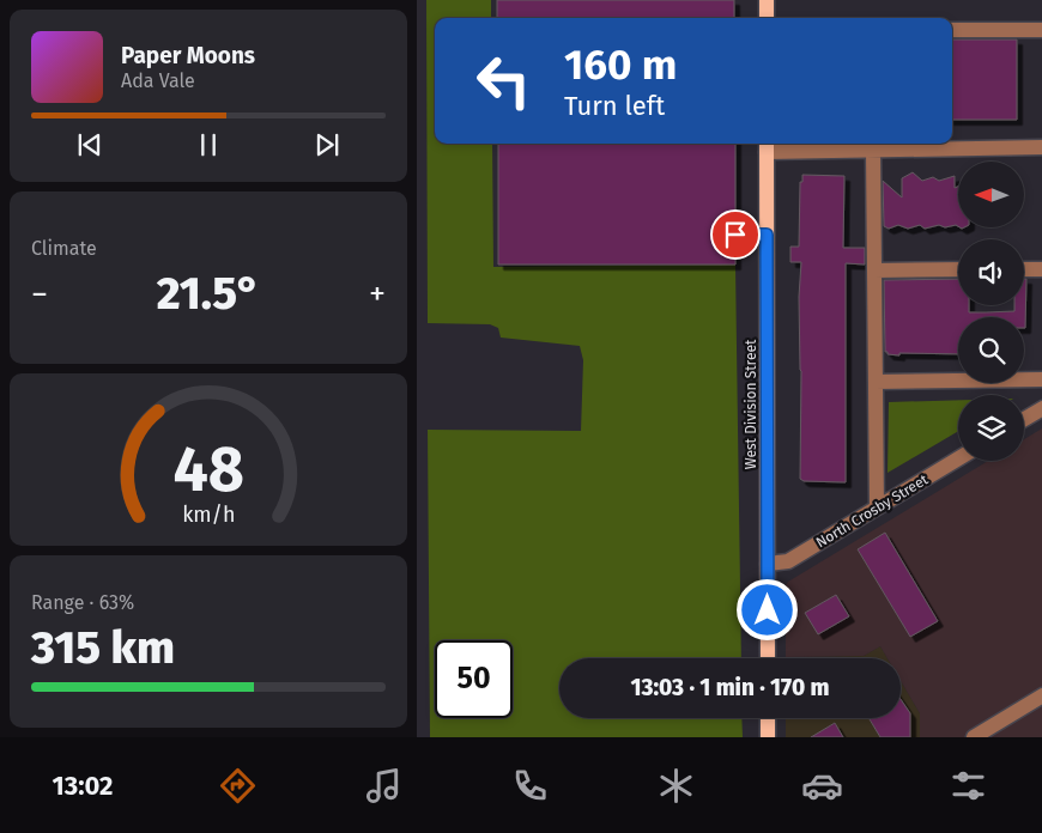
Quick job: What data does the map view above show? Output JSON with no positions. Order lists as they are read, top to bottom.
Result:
{
  "streets": {
    "main road": ["West Division Street"],
    "street": ["North Crosby Street"]
  },
  "crossings": [
    ["West Division Street", "North Crosby Street"]
  ],
  "north": "left",
  "page": {
    "turn": ["160 m", "Turn left"],
    "song": ["Paper Moons", "Ada Vale"],
    "tile": [
      "Climate",
      ["Range · 63%", "315 km"]
    ],
    "heat": ["−", "21.5°", "+"],
    "limit": "50",
    "trip": "13:03 · 1 min · 170 m",
    "tabs": "13:02",
    "gauge": ["48", "km/h"]
  }
}
